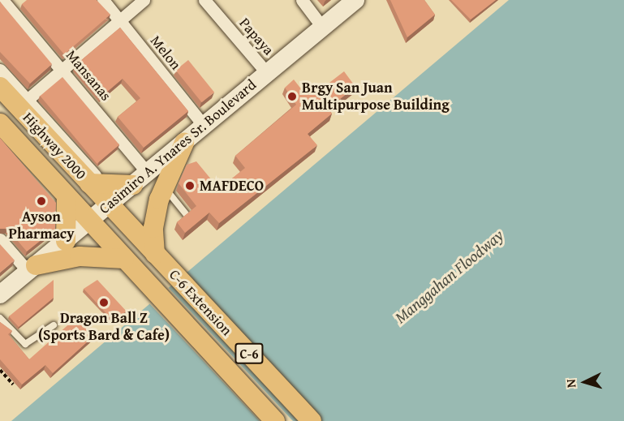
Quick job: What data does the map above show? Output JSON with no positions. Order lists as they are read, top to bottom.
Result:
{
  "streets": {
    "main road": [
      "Highway 2000",
      "Casimiro A. Ynares Sr. Boulevard",
      "C-6 Extension",
      "C-6"
    ],
    "street": ["Papaya", "Melon", "Mansanas"]
  },
  "crossings": [
    ["Papaya", "Casimiro A. Ynares Sr. Boulevard"],
    ["Melon", "Casimiro A. Ynares Sr. Boulevard"],
    ["Mansanas", "Casimiro A. Ynares Sr. Boulevard"],
    ["Highway 2000", "Casimiro A. Ynares Sr. Boulevard"],
    ["Highway 2000", "C-6 Extension"],
    ["Casimiro A. Ynares Sr. Boulevard", "C-6 Extension"]
  ],
  "water": ["Manggahan Floodway"],
  "places": [
    "Brgy San Juan Multipurpose Building",
    "MAFDECO",
    "Ayson Pharmacy",
    "Dragon Ball Z (Sports Bard & Cafe)"
  ],
  "north": "left"
}
